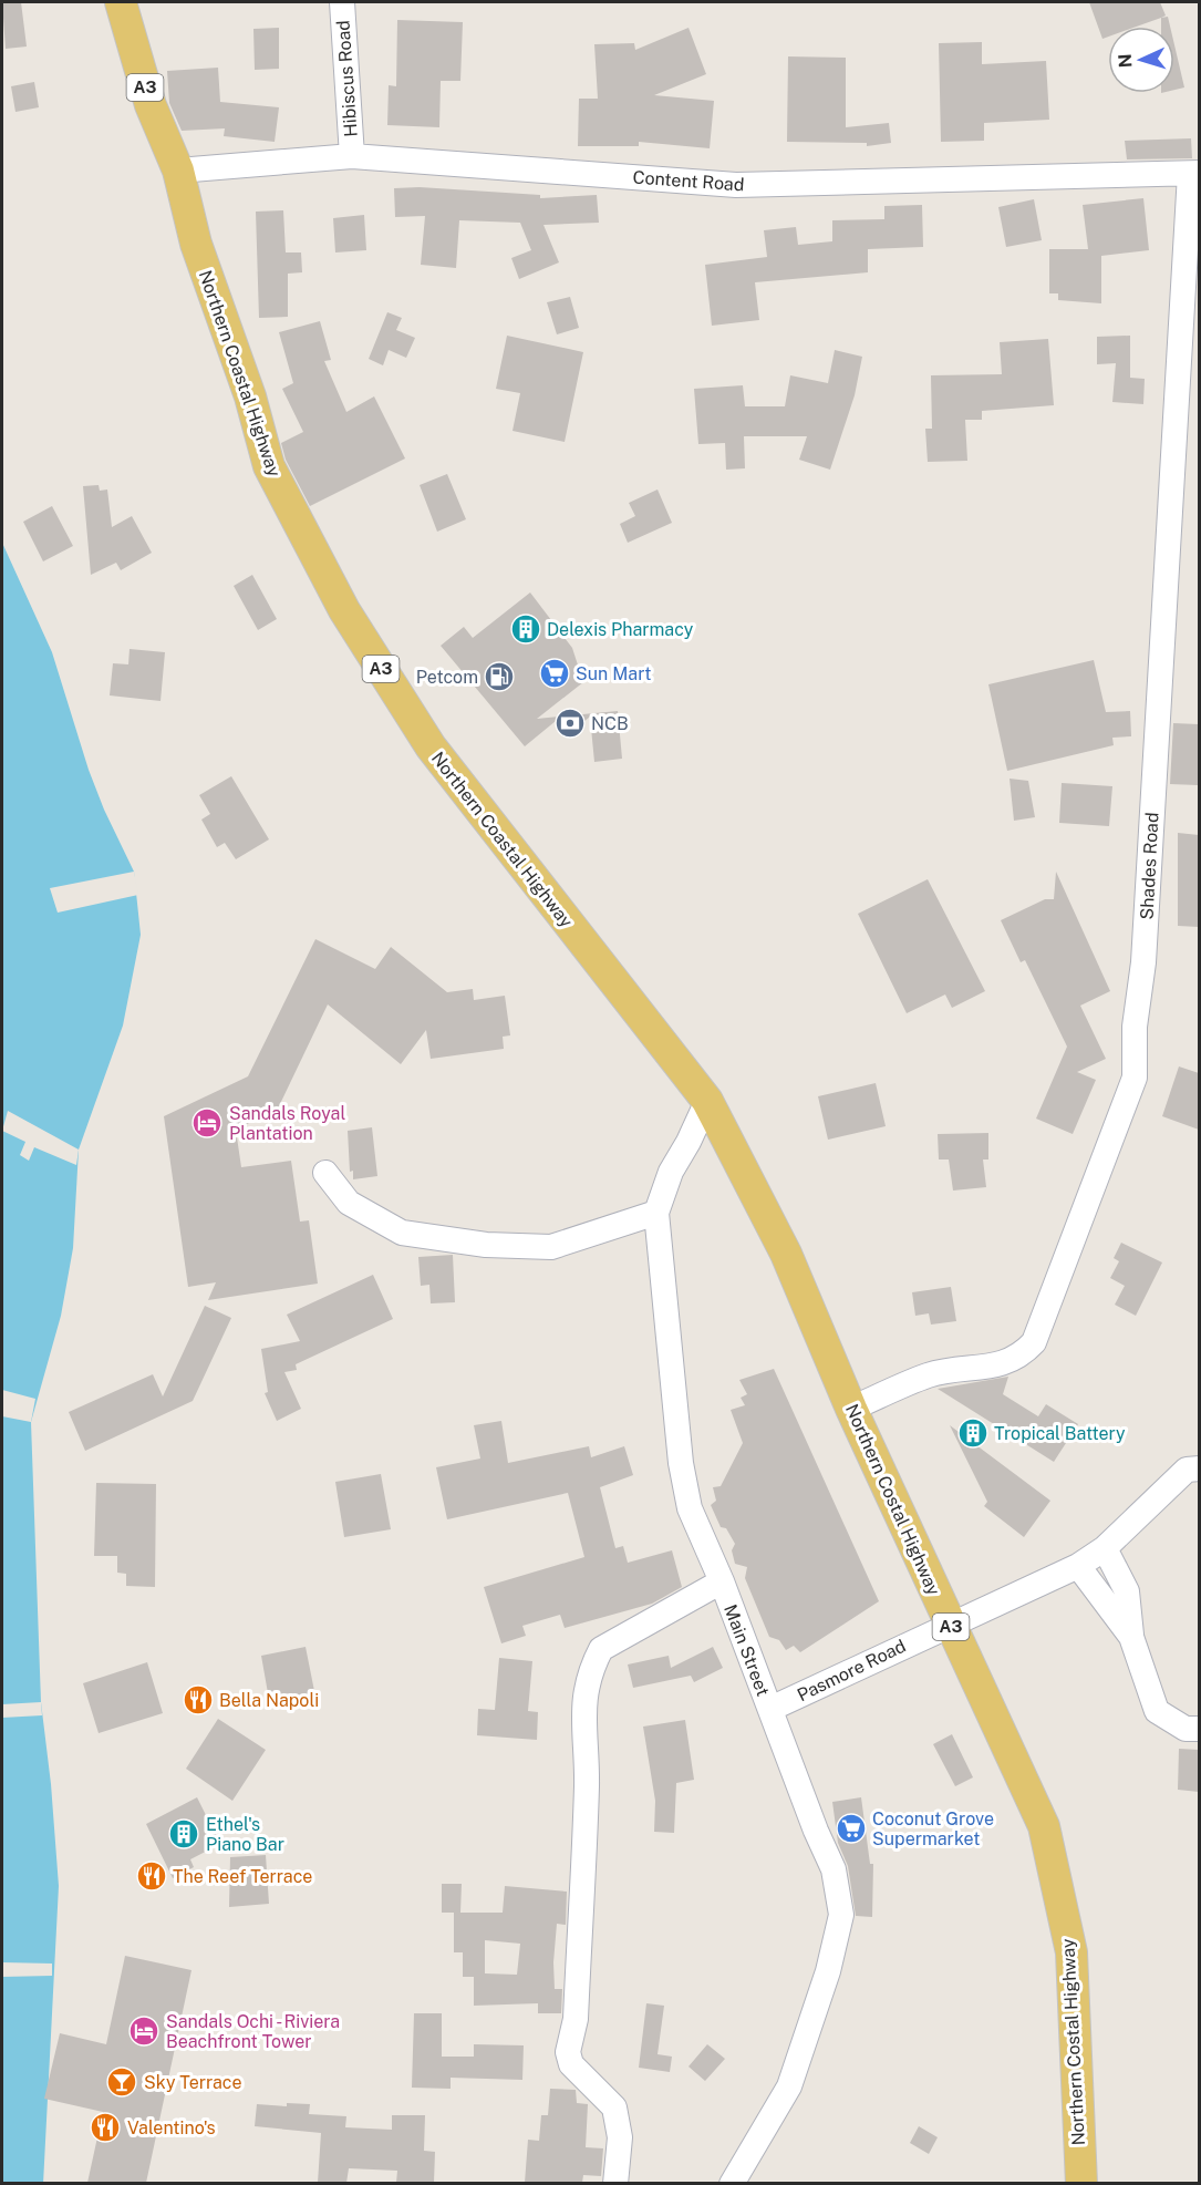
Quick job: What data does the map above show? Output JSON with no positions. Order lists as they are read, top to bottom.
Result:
{
  "streets": {
    "main road": ["A3", "Northern Coastal Highway", "Northern Costal Highway"],
    "street": [
      "Hibiscus Road",
      "Content Road",
      "Shades Road",
      "Main Street",
      "Pasmore Road"
    ]
  },
  "crossings": [
    ["Hibiscus Road", "Content Road"],
    ["Content Road", "Northern Coastal Highway"],
    ["Content Road", "Shades Road"],
    ["Northern Coastal Highway", "Northern Costal Highway"],
    ["Northern Coastal Highway", "Main Street"],
    ["Shades Road", "Northern Costal Highway"],
    ["Northern Costal Highway", "Main Street"],
    ["Northern Costal Highway", "Pasmore Road"],
    ["Main Street", "Pasmore Road"]
  ],
  "places": {
    "building": ["Delexis Pharmacy", "Tropical Battery", "Ethel's Piano Bar"],
    "supermarket": ["Sun Mart", "Coconut Grove Supermarket"],
    "fuel station": ["Petcom"],
    "bank": ["NCB"],
    "hotel": ["Sandals Royal Plantation", "Sandals Ochi - Riviera Beachfront Tower"],
    "restaurant": ["Bella Napoli", "The Reef Terrace", "Valentino's"],
    "bar": ["Sky Terrace"]
  },
  "north": "left"
}
